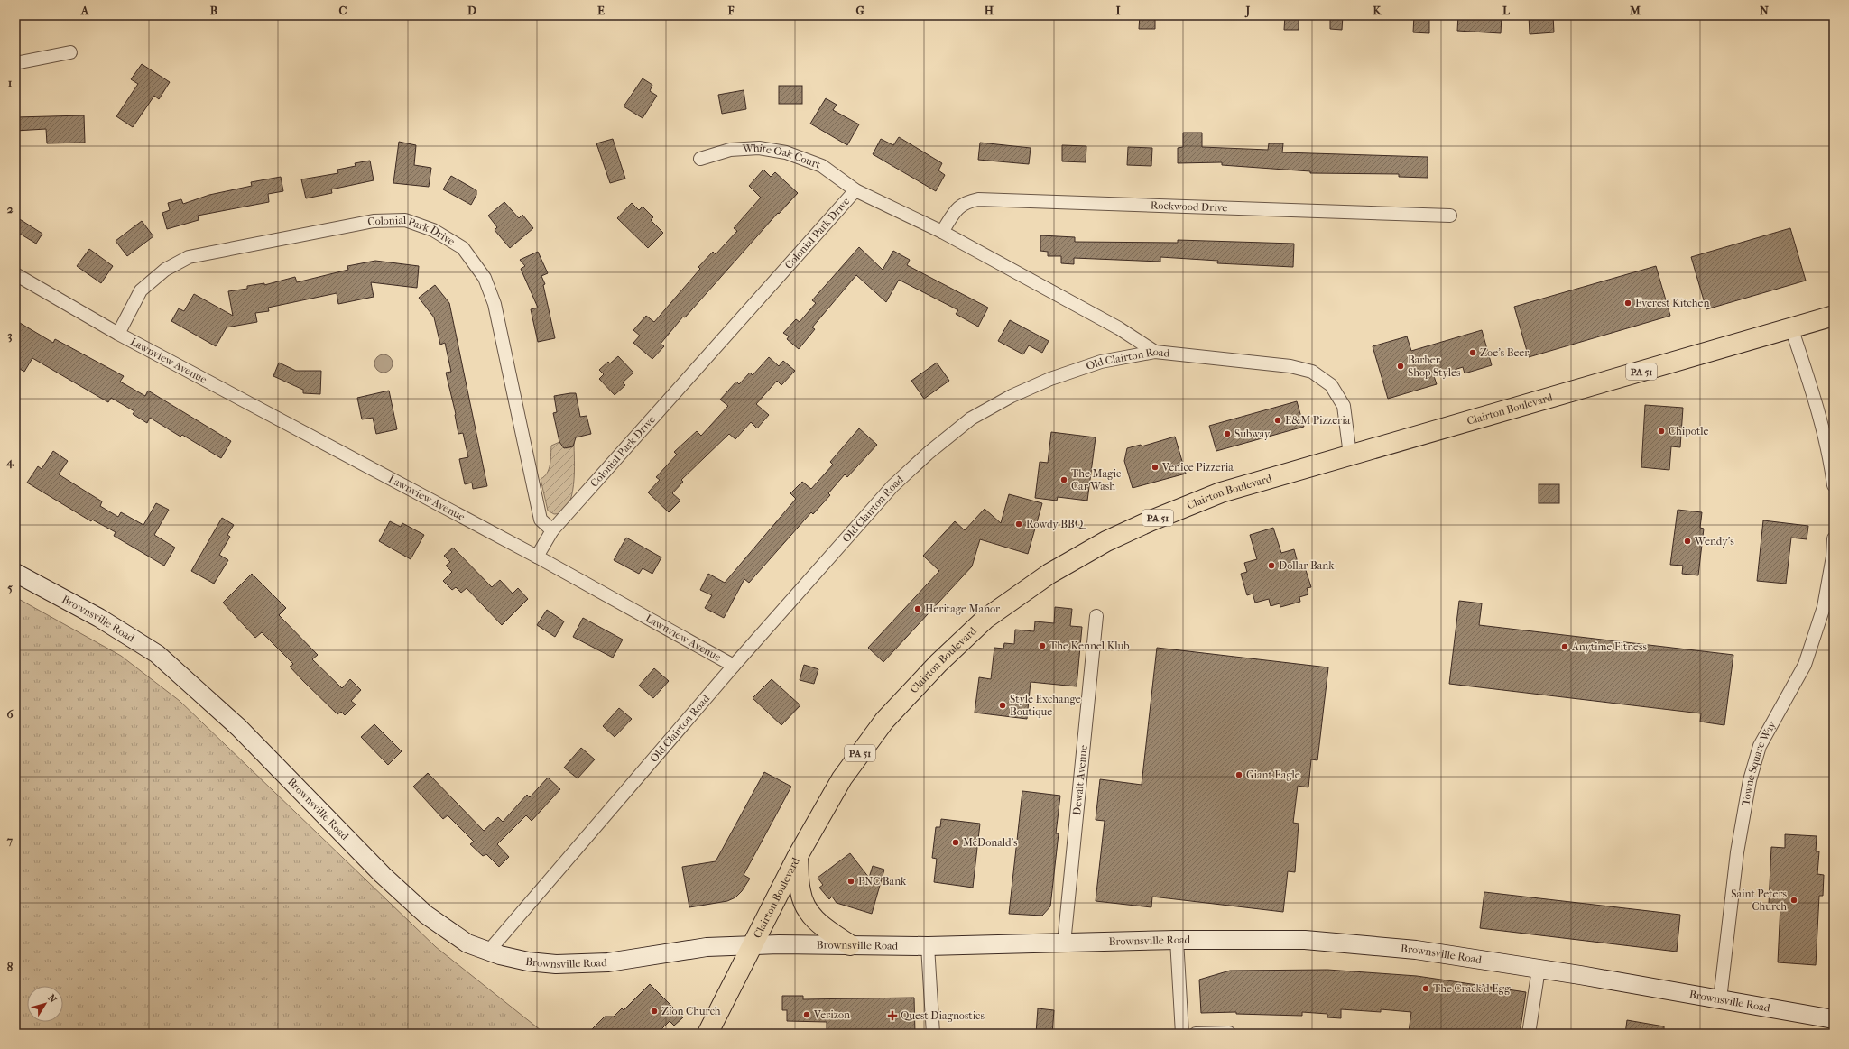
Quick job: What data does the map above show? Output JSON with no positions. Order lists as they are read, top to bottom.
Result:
{
  "streets": {
    "highway": ["PA 51", "Clairton Boulevard"],
    "main road": ["Brownsville Road"],
    "street": [
      "White Oak Court",
      "Rockwood Drive",
      "Colonial Park Drive",
      "Lawnview Avenue",
      "Old Clairton Road",
      "Towne Square Way",
      "Dewalt Avenue"
    ]
  },
  "crossings": [
    ["White Oak Court", "Colonial Park Drive"],
    ["Rockwood Drive", "Colonial Park Drive"],
    ["Colonial Park Drive", "Lawnview Avenue"],
    ["Colonial Park Drive", "Old Clairton Road"],
    ["Lawnview Avenue", "Old Clairton Road"],
    ["Old Clairton Road", "Clairton Boulevard"],
    ["Old Clairton Road", "Brownsville Road"],
    ["Clairton Boulevard", "Brownsville Road"],
    ["Brownsville Road", "Towne Square Way"],
    ["Brownsville Road", "Dewalt Avenue"]
  ],
  "places": {
    "other": [
      "Everest Kitchen",
      "Zoe's Beer",
      "Barber Shop Styles",
      "E&M Pizzeria",
      "Chipotle",
      "Subway",
      "Venice Pizzeria",
      "The Magic Car Wash",
      "Rowdy BBQ",
      "Wendy's",
      "Dollar Bank",
      "Heritage Manor",
      "The Kennel Klub",
      "Anytime Fitness",
      "Style Exchange Boutique",
      "Giant Eagle",
      "McDonald's",
      "PNC Bank",
      "Saint Peters Church",
      "The Crack'd Egg",
      "Zion Church",
      "Verizon"
    ],
    "health": ["Quest Diagnostics"]
  },
  "north": "top right",
  "grid": {
    "columns": [
      "A",
      "B",
      "C",
      "D",
      "E",
      "F",
      "G",
      "H",
      "I",
      "J",
      "K",
      "L",
      "M",
      "N"
    ],
    "rows": [
      "1",
      "2",
      "3",
      "4",
      "5",
      "6",
      "7",
      "8"
    ]
  }
}
